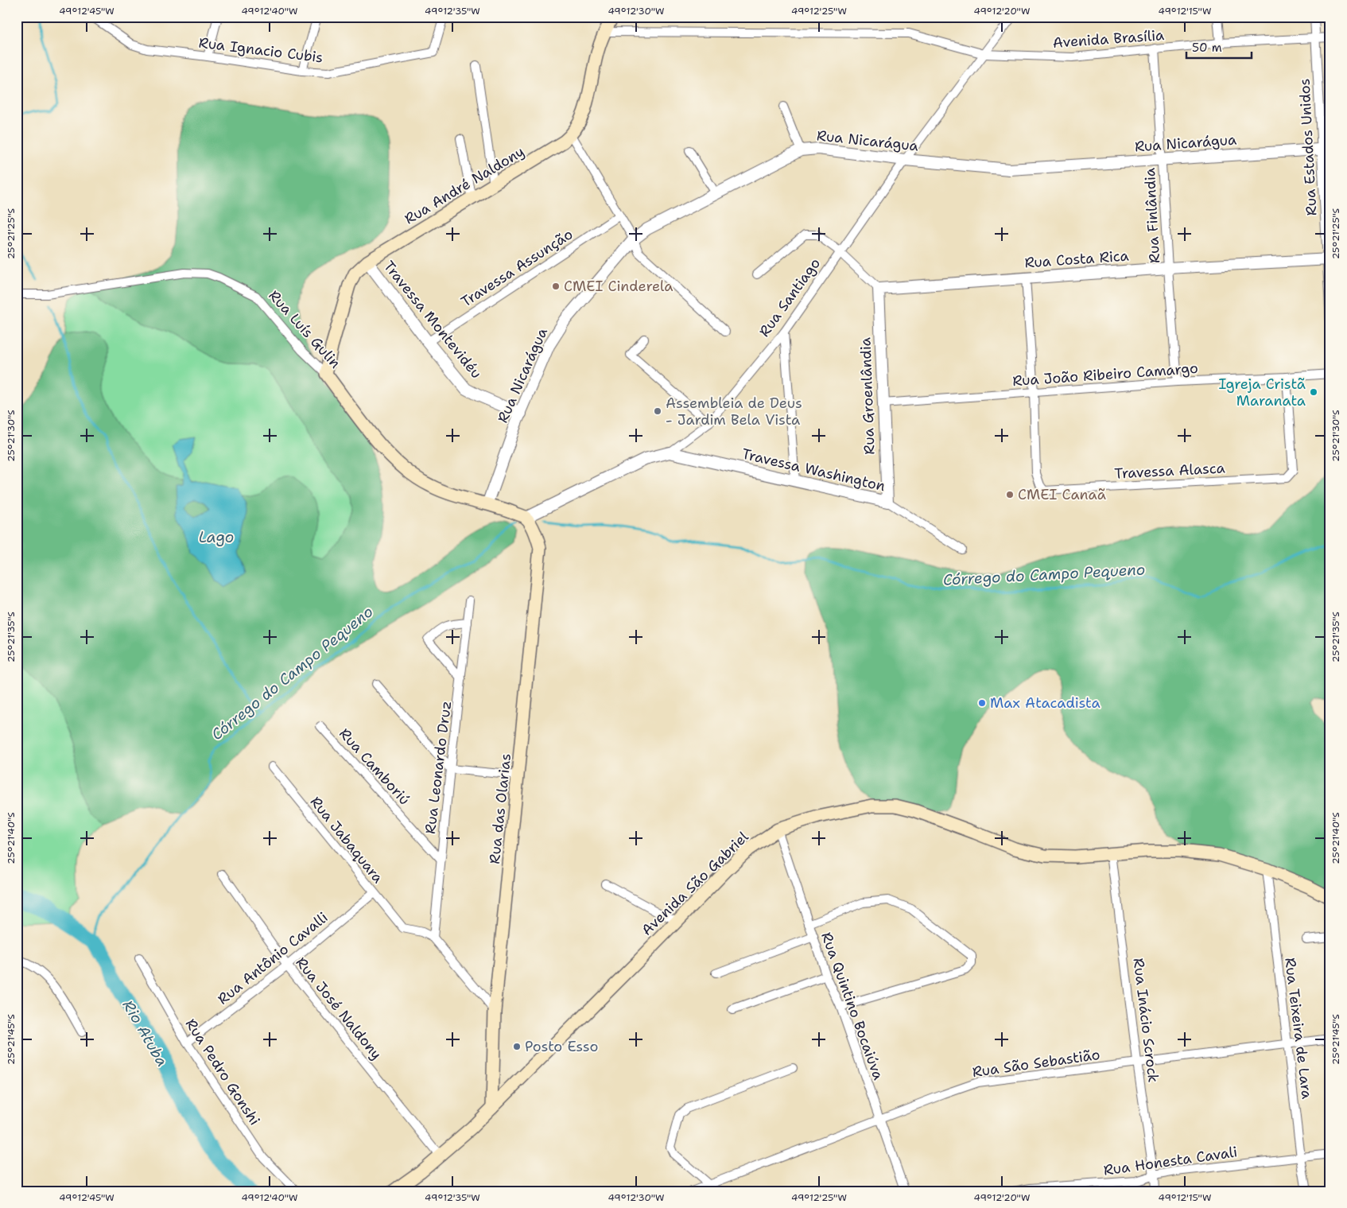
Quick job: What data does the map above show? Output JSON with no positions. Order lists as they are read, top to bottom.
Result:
{
  "streets": {
    "main road": [
      "Rua André Naldony",
      "Rua Luís Gulin",
      "Rua das Olarias",
      "Avenida São Gabriel"
    ],
    "street": [
      "Avenida Brasília",
      "Rua Ignacio Cubis",
      "Rua Nicarágua",
      "Rua Estados Unidos",
      "Rua Finlândia",
      "Rua Costa Rica",
      "Travessa Assunção",
      "Rua Santiago",
      "Travessa Montevidéu",
      "Rua João Ribeiro Camargo",
      "Rua Groenlândia",
      "Travessa Washington",
      "Travessa Alasca",
      "Rua Camboriú",
      "Rua Leonardo Druz",
      "Rua Jabaquara",
      "Rua Antônio Cavalli",
      "Rua Quintino Bocaiúva",
      "Rua José Naldony",
      "Rua Inácio Scrock",
      "Rua Teixeira de Lara",
      "Rua São Sebastião",
      "Rua Pedro Gonshi",
      "Rua Honesta Cavali"
    ]
  },
  "crossings": [
    ["Avenida Brasília", "Rua Estados Unidos"],
    ["Avenida Brasília", "Rua André Naldony"],
    ["Avenida Brasília", "Rua Finlândia"],
    ["Avenida Brasília", "Rua Santiago"],
    ["Rua Nicarágua", "Rua Estados Unidos"],
    ["Rua Nicarágua", "Rua Finlândia"],
    ["Rua Nicarágua", "Rua Santiago"],
    ["Rua Nicarágua", "Travessa Montevidéu"],
    ["Rua Nicarágua", "Rua Luís Gulin"],
    ["Rua Estados Unidos", "Rua Costa Rica"],
    ["Rua André Naldony", "Travessa Montevidéu"],
    ["Rua André Naldony", "Rua Luís Gulin"],
    ["Rua Finlândia", "Rua Costa Rica"],
    ["Rua Finlândia", "Rua João Ribeiro Camargo"],
    ["Rua Costa Rica", "Rua Groenlândia"],
    ["Travessa Assunção", "Travessa Montevidéu"],
    ["Rua Santiago", "Rua Luís Gulin"],
    ["Rua Santiago", "Travessa Washington"],
    ["Rua Santiago", "Rua das Olarias"],
    ["Rua Luís Gulin", "Rua das Olarias"],
    ["Rua João Ribeiro Camargo", "Rua Groenlândia"],
    ["Rua João Ribeiro Camargo", "Travessa Alasca"],
    ["Rua Groenlândia", "Travessa Washington"],
    ["Rua Camboriú", "Rua Leonardo Druz"],
    ["Rua Leonardo Druz", "Rua Jabaquara"],
    ["Rua das Olarias", "Avenida São Gabriel"],
    ["Rua Jabaquara", "Rua Antônio Cavalli"],
    ["Avenida São Gabriel", "Rua Quintino Bocaiúva"],
    ["Avenida São Gabriel", "Rua José Naldony"],
    ["Avenida São Gabriel", "Rua Inácio Scrock"],
    ["Avenida São Gabriel", "Rua Teixeira de Lara"],
    ["Rua Antônio Cavalli", "Rua José Naldony"],
    ["Rua Antônio Cavalli", "Rua Pedro Gonshi"],
    ["Rua Quintino Bocaiúva", "Rua São Sebastião"],
    ["Rua Inácio Scrock", "Rua São Sebastião"],
    ["Rua Inácio Scrock", "Rua Honesta Cavali"],
    ["Rua Teixeira de Lara", "Rua São Sebastião"],
    ["Rua Teixeira de Lara", "Rua Honesta Cavali"]
  ],
  "water": ["Lago", "Córrego do Campo Pequeno", "Rio Atuba"],
  "places": [
    "CMEI Cinderela",
    "Igreja Cristã Maranata",
    "Assembleia de Deus - Jardim Bela Vista",
    "CMEI Canaã",
    "Max Atacadista",
    "Posto Esso"
  ],
  "scale_bar": "50 m",
  "coordinates": [
    "49°12'45\"W",
    "49°12'40\"W",
    "49°12'35\"W",
    "49°12'30\"W",
    "49°12'25\"W",
    "49°12'20\"W",
    "49°12'15\"W",
    "25°21'25\"S",
    "25°21'30\"S",
    "25°21'35\"S",
    "25°21'40\"S",
    "25°21'45\"S"
  ]
}
